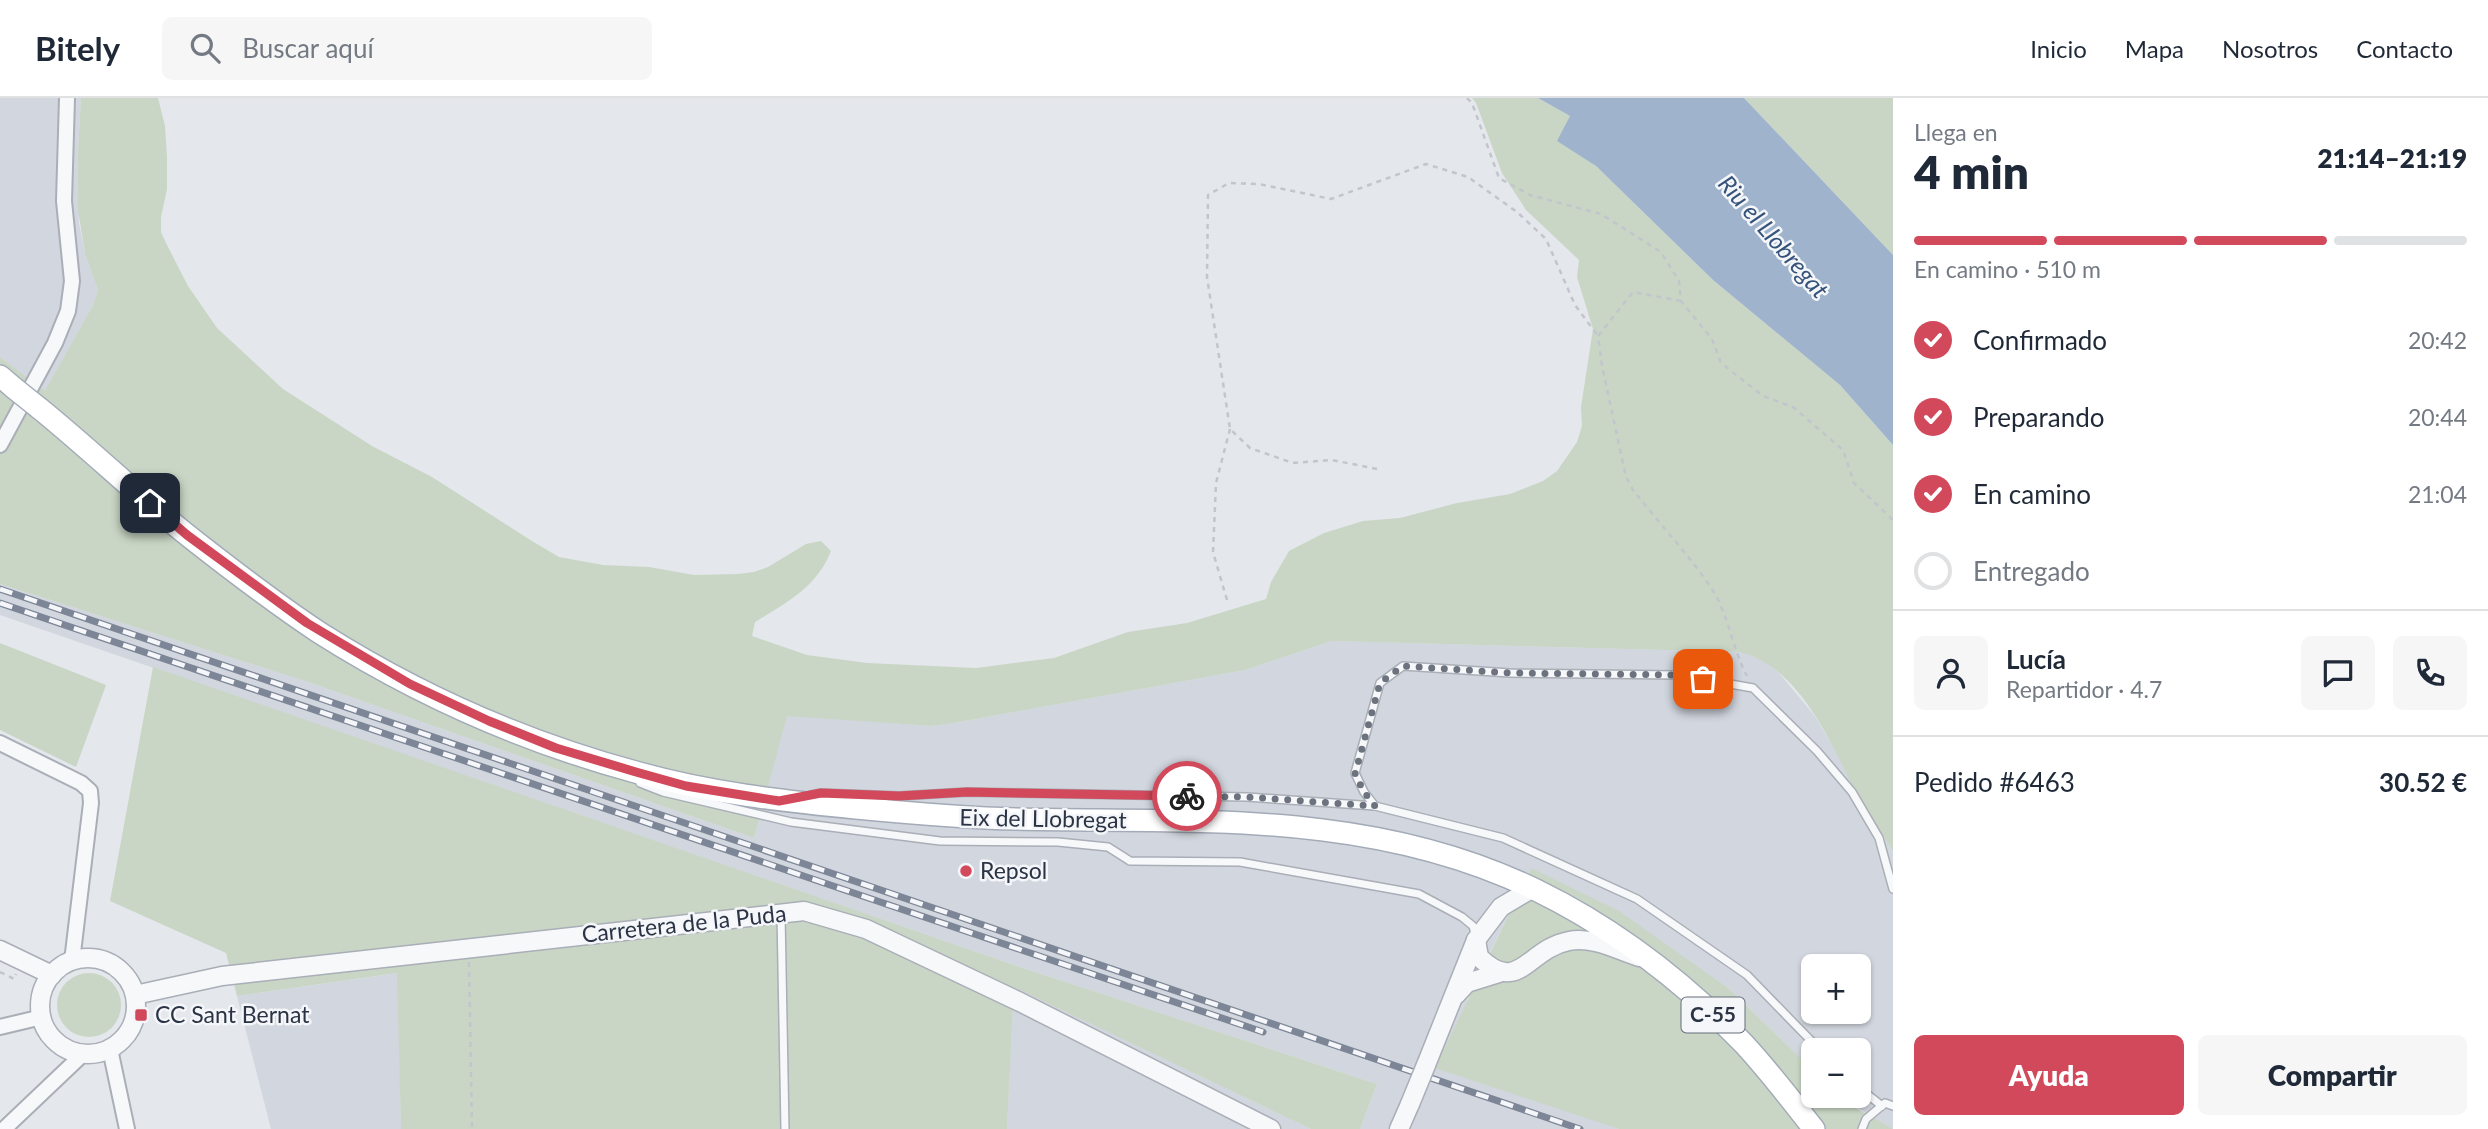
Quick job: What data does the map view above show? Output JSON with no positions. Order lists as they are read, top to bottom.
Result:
{
  "streets": {
    "main road": ["Eix del Llobregat", "C-55"],
    "street": ["Carretera de la Puda"]
  },
  "water": ["Riu el Llobregat"],
  "places": {
    "other": ["Repsol"],
    "transit": ["CC Sant Bernat"]
  },
  "page": {
    "header": "Bitely",
    "search": "Buscar aquí",
    "nav": [
      "Inicio",
      "Mapa",
      "Nosotros",
      "Contacto"
    ],
    "heading": ["4 min", "Llega en", "21:14–21:19"],
    "panel": [
      "Lucía",
      "Repartidor · 4.7",
      "Pedido #6463",
      "30.52 €"
    ],
    "bar": "En camino · 510 m",
    "list": [
      ["Confirmado", "20:42"],
      ["Preparando", "20:44"],
      ["En camino", "21:04"],
      "Entregado"
    ],
    "map_buttons": ["+", "−"],
    "buttons": ["Ayuda", "Compartir"]
  }
}
